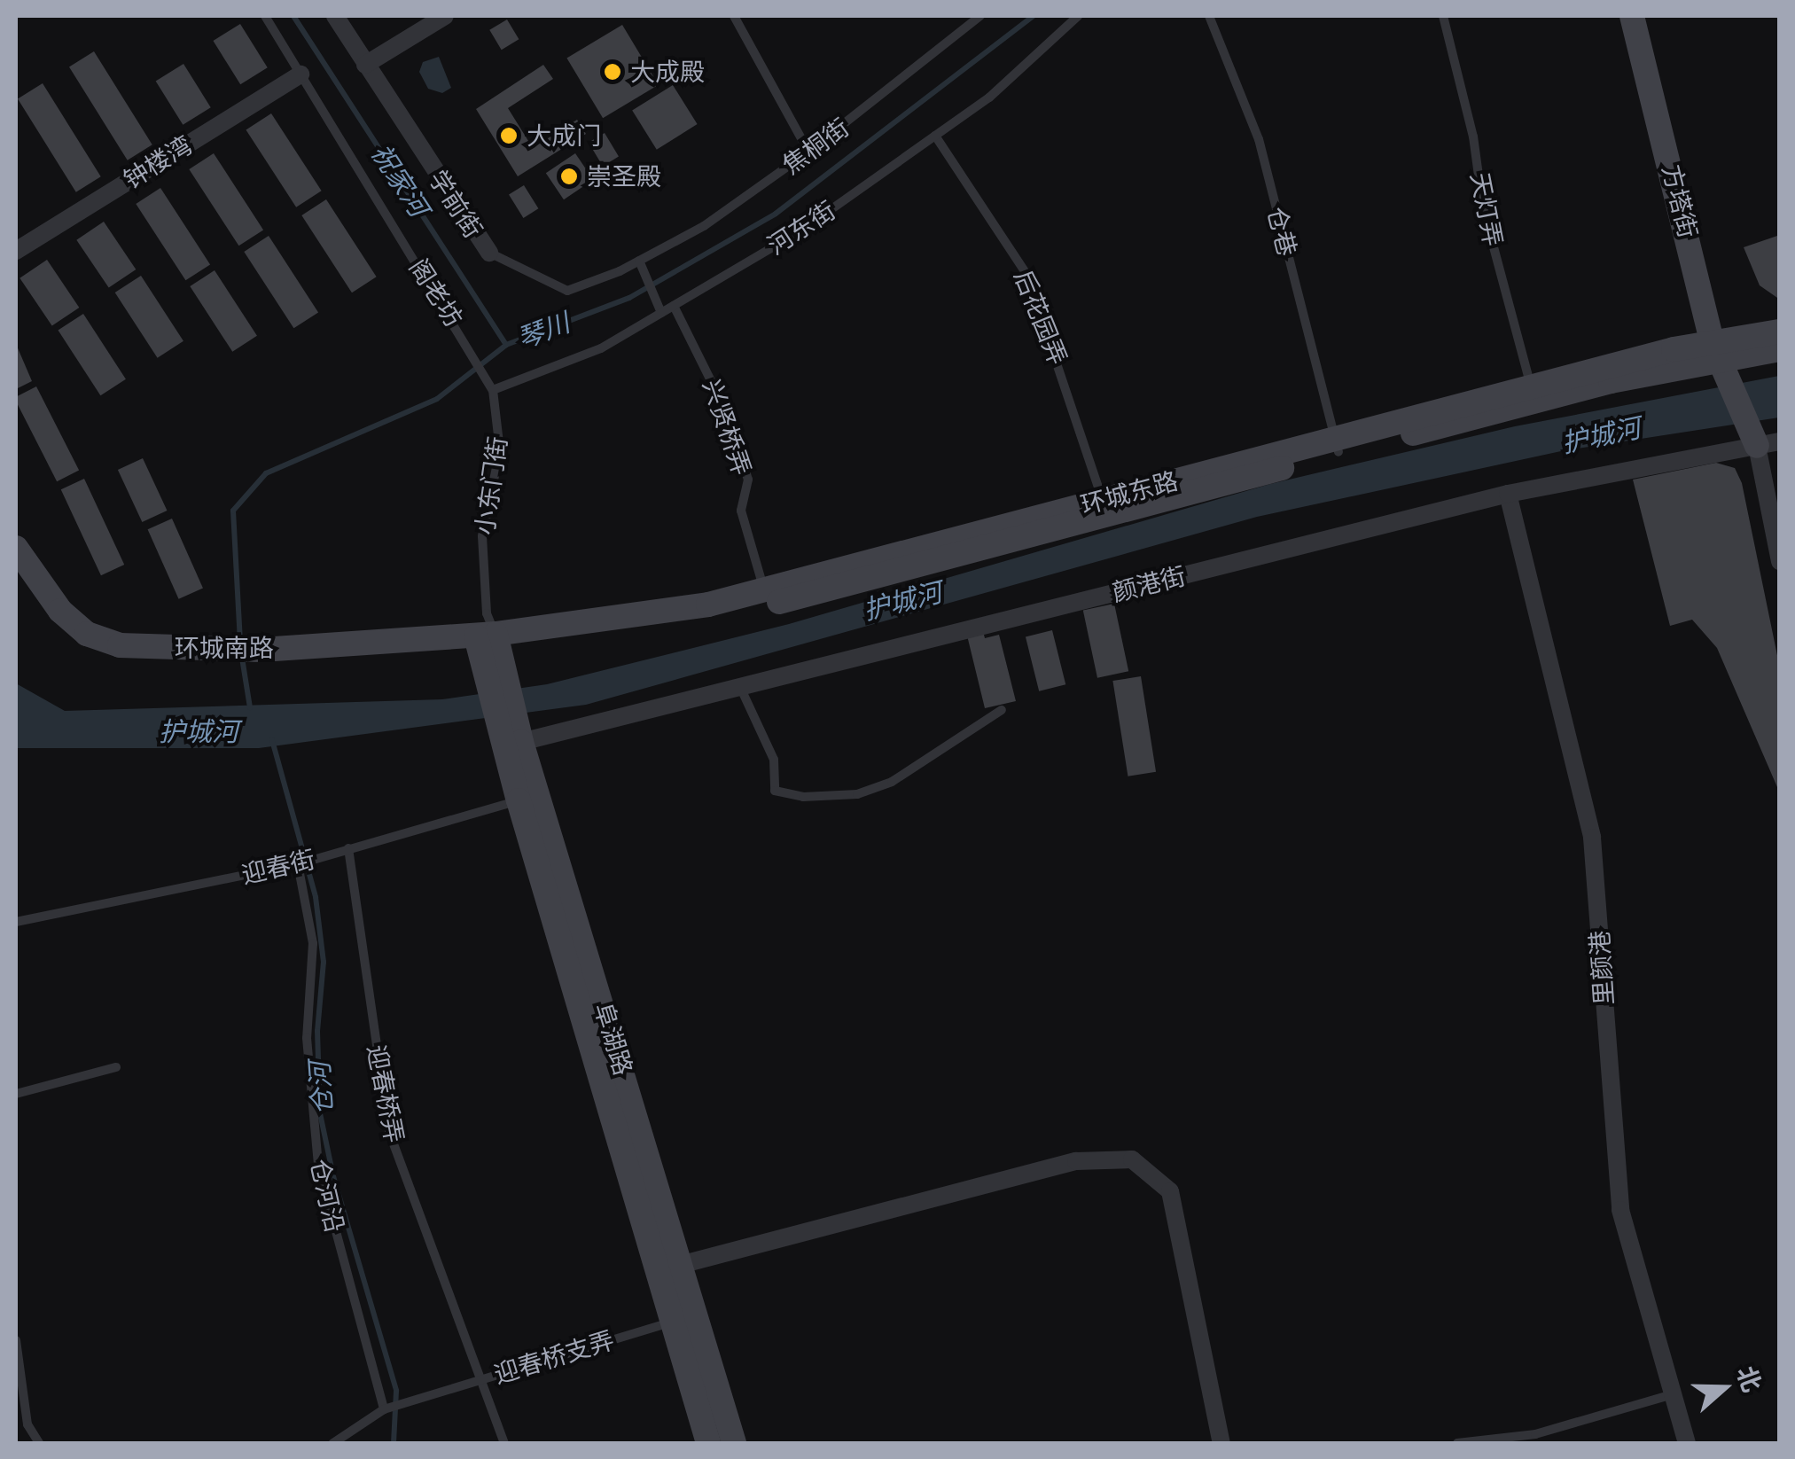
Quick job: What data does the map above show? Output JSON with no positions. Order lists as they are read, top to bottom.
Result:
{
  "streets": {
    "main road": [
      "方塔街",
      "环城东路",
      "环城南路",
      "阜湖路"
    ],
    "street": [
      "钟楼湾",
      "学前街",
      "颜港街",
      "里颜港"
    ],
    "lane": [
      "焦桐街",
      "天灯弄",
      "河东街",
      "仓巷",
      "阁老坊",
      "后花园弄",
      "兴贤桥弄",
      "小东门街",
      "迎春街",
      "迎春桥弄",
      "仓河沿",
      "迎春桥支弄"
    ]
  },
  "crossings": [
    ["焦桐街", "学前街"],
    ["钟楼湾", "阁老坊"],
    ["方塔街", "环城东路"],
    ["方塔街", "颜港街"],
    ["天灯弄", "环城东路"],
    ["河东街", "阁老坊"],
    ["河东街", "后花园弄"],
    ["河东街", "兴贤桥弄"],
    ["河东街", "小东门街"],
    ["仓巷", "环城东路"],
    ["阁老坊", "小东门街"],
    ["后花园弄", "环城东路"],
    ["兴贤桥弄", "环城东路"],
    ["小东门街", "环城东路"],
    ["小东门街", "环城南路"],
    ["小东门街", "阜湖路"],
    ["环城东路", "环城南路"],
    ["环城东路", "阜湖路"],
    ["颜港街", "里颜港"],
    ["颜港街", "阜湖路"],
    ["环城南路", "阜湖路"],
    ["迎春街", "阜湖路"],
    ["迎春街", "迎春桥弄"],
    ["迎春街", "仓河沿"],
    ["阜湖路", "迎春桥支弄"],
    ["迎春桥弄", "迎春桥支弄"],
    ["仓河沿", "迎春桥支弄"]
  ],
  "water": [
    "祝家河",
    "琴川",
    "护城河",
    "仓河"
  ],
  "places": ["大成殿", "大成门", "崇圣殿"],
  "north": "right"
}
